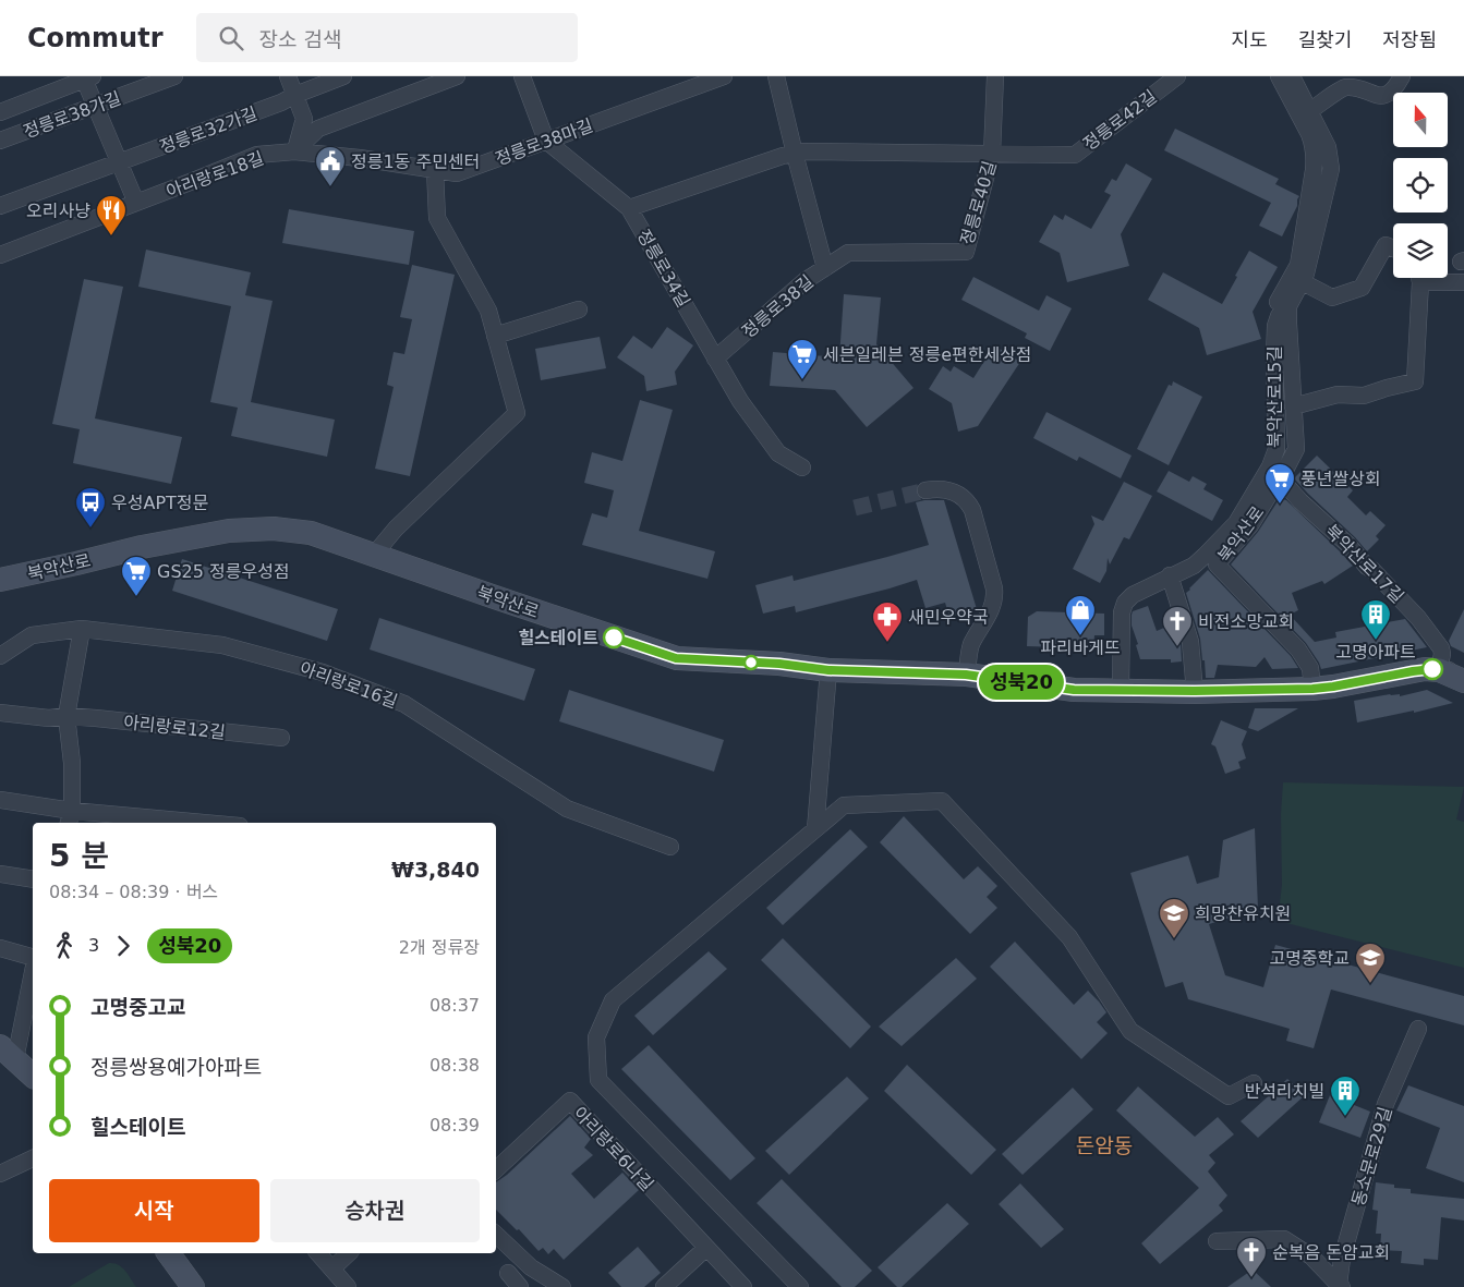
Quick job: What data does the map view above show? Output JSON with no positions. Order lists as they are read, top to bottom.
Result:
{
  "streets": {
    "street": [
      "정릉로38가길",
      "정릉로42길",
      "정릉로32가길",
      "정릉로38마길",
      "아리랑로18길",
      "정릉로40길",
      "정릉로34길",
      "정릉로38길",
      "북악산로15길",
      "북악산로",
      "북악산로17길",
      "아리랑로16길",
      "아리랑로12길",
      "아리랑로6나길",
      "동소문로29길"
    ]
  },
  "crossings": [
    ["정릉로42길", "정릉로40길"],
    ["정릉로38마길", "아리랑로18길"],
    ["정릉로38마길", "정릉로34길"],
    ["정릉로40길", "정릉로38길"],
    ["정릉로34길", "정릉로38길"],
    ["북악산로15길", "북악산로"],
    ["북악산로15길", "북악산로17길"],
    ["북악산로", "북악산로17길"]
  ],
  "districts": ["돈암동"],
  "places": {
    "public building": ["정릉1동 주민센터"],
    "restaurant": ["오리사냥"],
    "supermarket": ["세븐일레븐 정릉e편한세상점", "풍년쌀상회", "GS25 정릉우성점"],
    "bus stop": ["우성APT정문"],
    "shop": ["파리바게뜨"],
    "other": ["힐스테이트"],
    "building": ["고명아파트", "반석리치빌"],
    "pharmacy": ["새민우약국"],
    "church": ["비전소망교회", "순복음 돈암교회"],
    "school or university": ["희망찬유치원", "고명중학교"]
  },
  "lines": ["bus line 성북20"],
  "north": "top",
  "page": {
    "header": "Commutr",
    "search": "장소 검색",
    "nav": ["지도", "길찾기", "저장됨"],
    "on_map": "성북20",
    "heading": ["5 분", "08:34 – 08:39 · 버스", "₩3,840"],
    "legs": ["3", "성북20", "2개 정류장"],
    "list": [
      {
        "name": "고명중고교",
        "value": "08:37"
      },
      {
        "name": "정릉쌍용예가아파트",
        "value": "08:38"
      },
      {
        "name": "힐스테이트",
        "value": "08:39"
      }
    ],
    "buttons": ["시작", "승차권"]
  }
}
